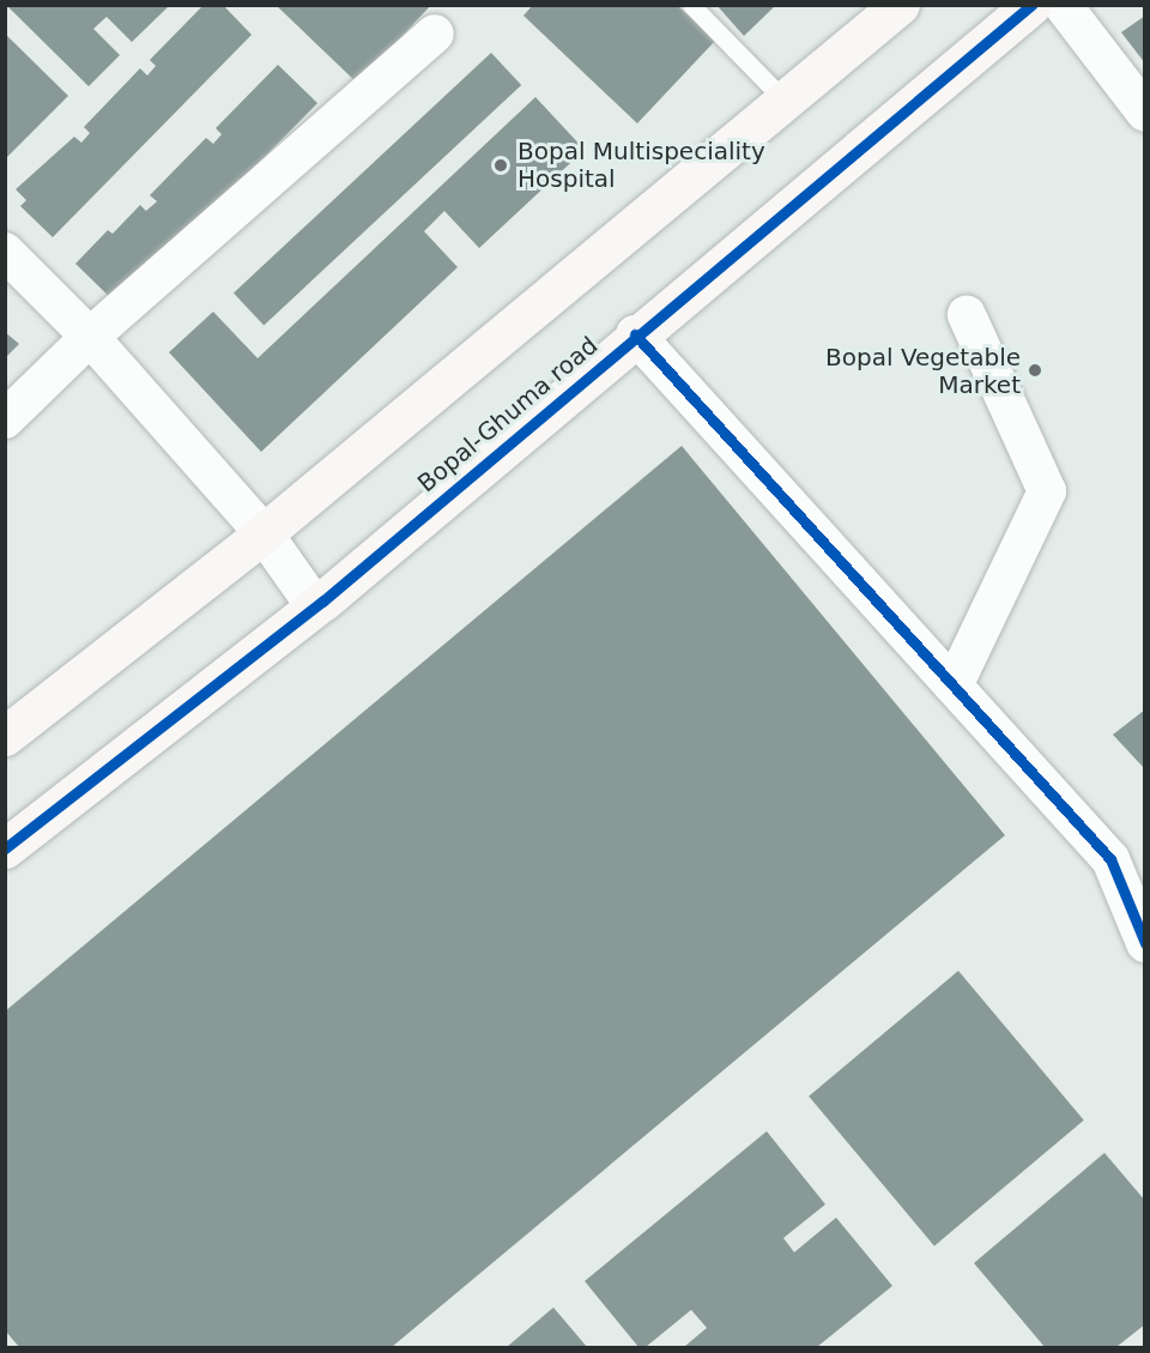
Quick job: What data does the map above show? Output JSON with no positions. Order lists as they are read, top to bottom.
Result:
{
  "streets": {
    "street": ["Bopal-Ghuma road"]
  },
  "places": ["Bopal Multispeciality Hospital", "Bopal Vegetable Market"]
}
